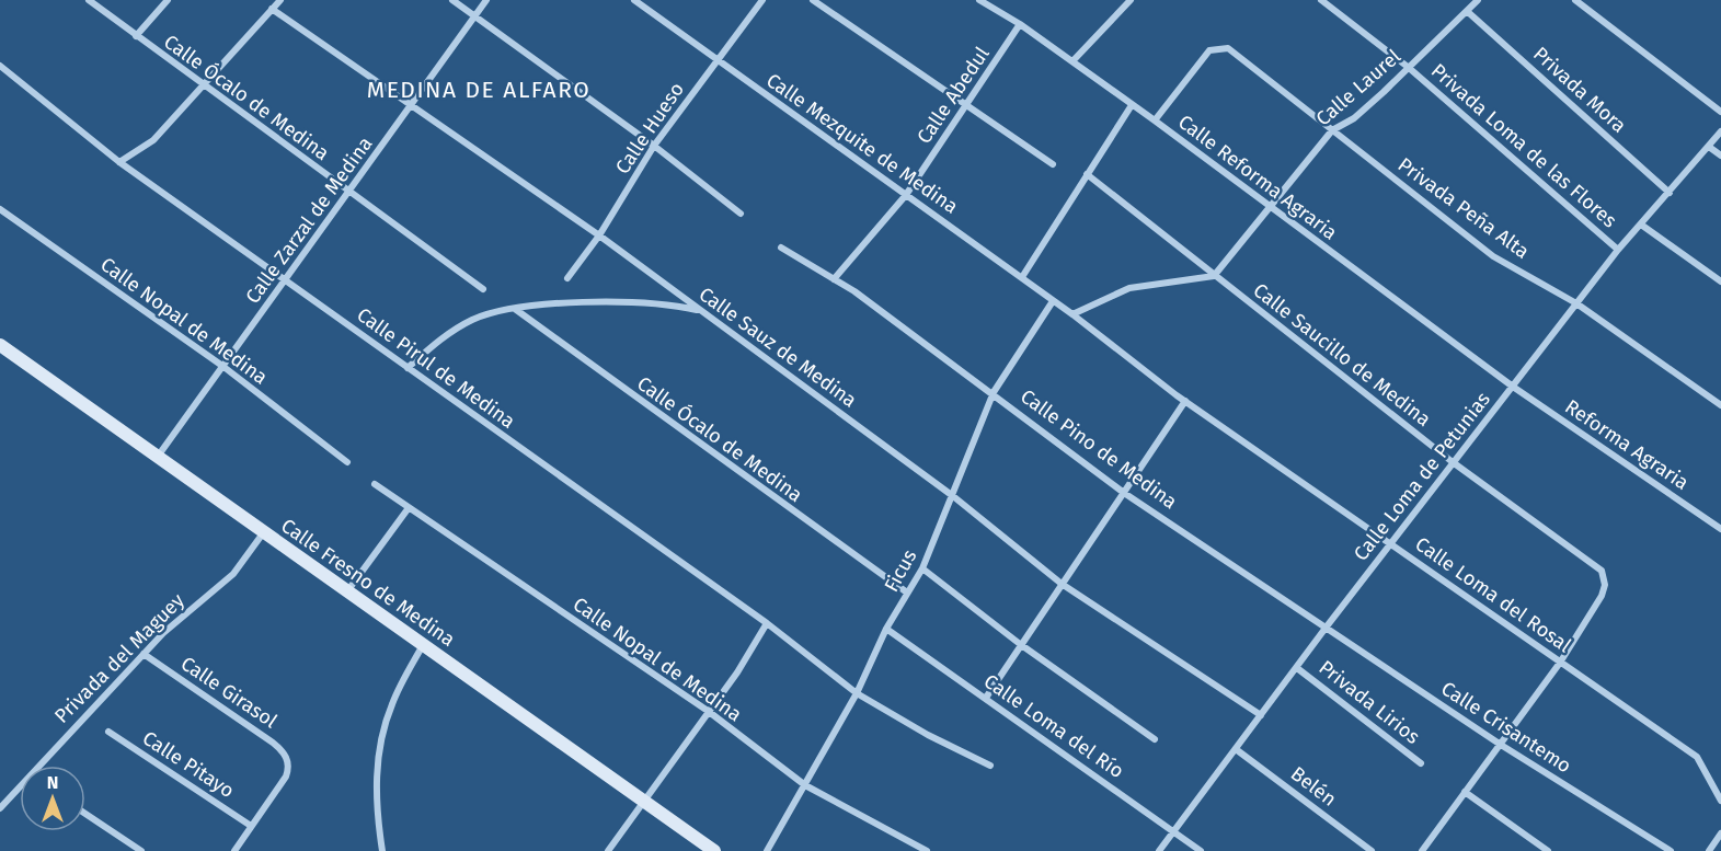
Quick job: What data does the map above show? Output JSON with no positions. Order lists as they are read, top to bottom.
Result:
{
  "streets": {
    "street": [
      "Calle Laurel",
      "Privada Mora",
      "Calle Abedul",
      "Calle Ócalo de Medina",
      "Calle Hueso",
      "Calle Mezquite de Medina",
      "Privada Loma de las Flores",
      "Calle Reforma Agraria",
      "Privada Peña Alta",
      "Calle Zarzal de Medina",
      "Calle Nopal de Medina",
      "Calle Sauz de Medina",
      "Calle Saucillo de Medina",
      "Calle Pirul de Medina",
      "Reforma Agraria",
      "Calle Pino de Medina",
      "Calle Loma de Petunias",
      "Ficus",
      "Calle Fresno de Medina",
      "Calle Loma del Rosal",
      "Privada del Maguey",
      "Calle Girasol",
      "Privada Lirios",
      "Calle Loma del Río",
      "Calle Crisantemo",
      "Calle Pitayo",
      "Belén"
    ]
  },
  "crossings": [
    ["Calle Laurel", "Privada Mora"],
    ["Calle Laurel", "Privada Loma de las Flores"],
    ["Calle Laurel", "Calle Reforma Agraria"],
    ["Calle Laurel", "Privada Peña Alta"],
    ["Calle Laurel", "Calle Saucillo de Medina"],
    ["Privada Mora", "Calle Loma de Petunias"],
    ["Calle Abedul", "Calle Mezquite de Medina"],
    ["Calle Abedul", "Calle Reforma Agraria"],
    ["Calle Abedul", "Calle Pino de Medina"],
    ["Calle Ócalo de Medina", "Calle Zarzal de Medina"],
    ["Calle Ócalo de Medina", "Ficus"],
    ["Calle Hueso", "Calle Mezquite de Medina"],
    ["Calle Hueso", "Calle Sauz de Medina"],
    ["Calle Mezquite de Medina", "Ficus"],
    ["Calle Mezquite de Medina", "Calle Loma del Rosal"],
    ["Privada Loma de las Flores", "Calle Loma de Petunias"],
    ["Calle Reforma Agraria", "Privada Peña Alta"],
    ["Calle Reforma Agraria", "Reforma Agraria"],
    ["Calle Reforma Agraria", "Calle Loma de Petunias"],
    ["Privada Peña Alta", "Calle Loma de Petunias"],
    ["Calle Zarzal de Medina", "Calle Nopal de Medina"],
    ["Calle Zarzal de Medina", "Calle Sauz de Medina"],
    ["Calle Zarzal de Medina", "Calle Pirul de Medina"],
    ["Calle Zarzal de Medina", "Calle Fresno de Medina"],
    ["Calle Nopal de Medina", "Ficus"],
    ["Calle Sauz de Medina", "Calle Loma de Petunias"],
    ["Calle Sauz de Medina", "Ficus"],
    ["Calle Saucillo de Medina", "Calle Loma de Petunias"],
    ["Calle Saucillo de Medina", "Calle Loma del Rosal"],
    ["Calle Pirul de Medina", "Ficus"],
    ["Reforma Agraria", "Calle Loma de Petunias"],
    ["Calle Pino de Medina", "Calle Loma de Petunias"],
    ["Calle Pino de Medina", "Ficus"],
    ["Calle Pino de Medina", "Calle Crisantemo"],
    ["Calle Loma de Petunias", "Calle Loma del Rosal"],
    ["Calle Loma de Petunias", "Privada Lirios"],
    ["Calle Loma de Petunias", "Calle Loma del Río"],
    ["Calle Loma de Petunias", "Calle Crisantemo"],
    ["Calle Loma de Petunias", "Belén"],
    ["Ficus", "Calle Loma del Río"],
    ["Calle Fresno de Medina", "Privada del Maguey"],
    ["Privada del Maguey", "Calle Girasol"],
    ["Calle Girasol", "Calle Pitayo"]
  ],
  "districts": ["MEDINA DE ALFARO"],
  "north": "top"
}
